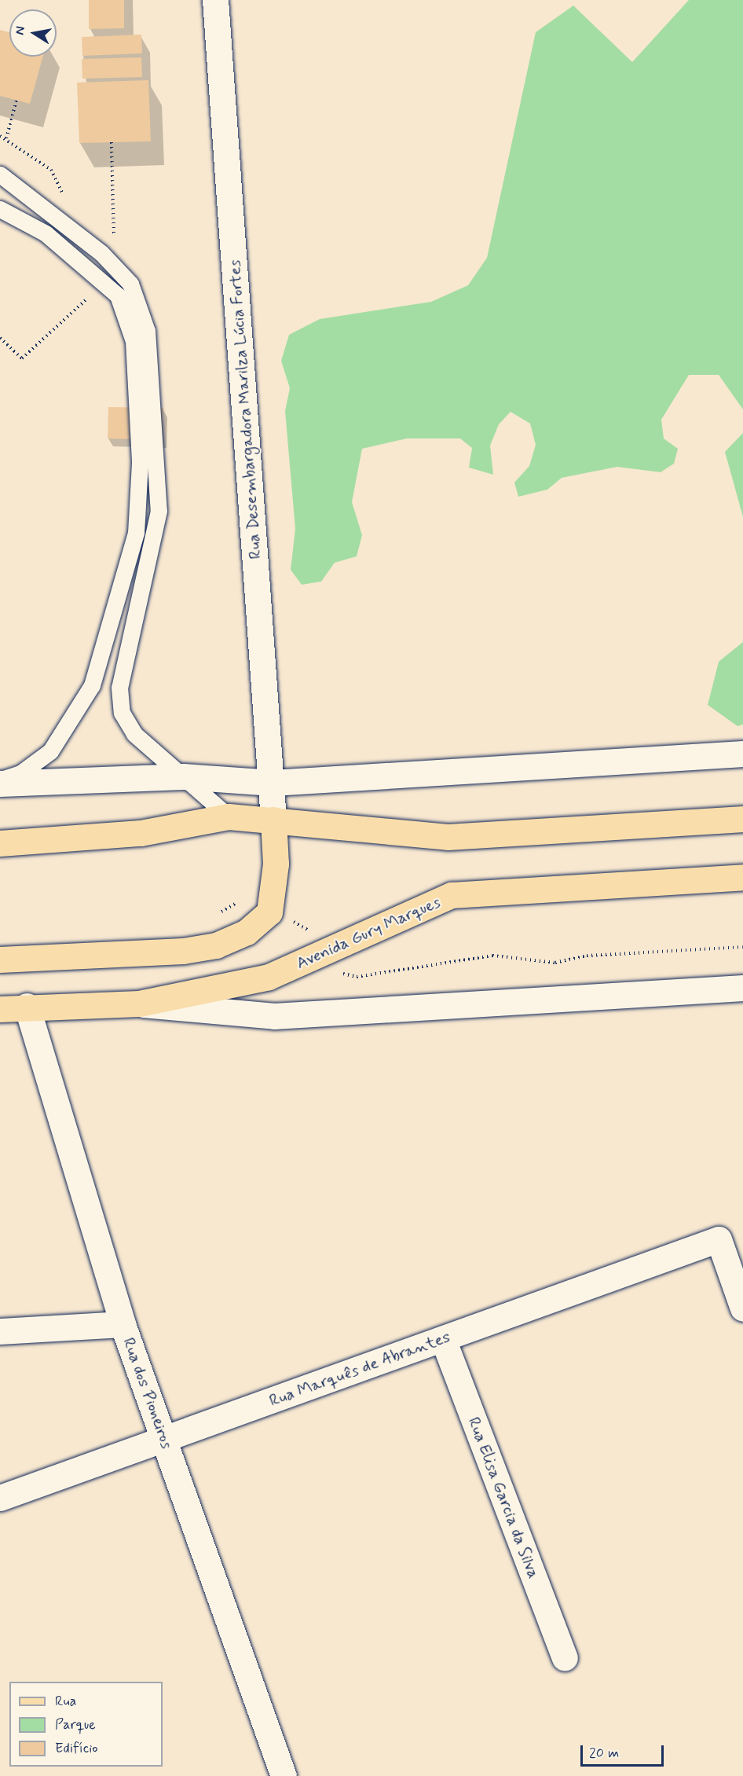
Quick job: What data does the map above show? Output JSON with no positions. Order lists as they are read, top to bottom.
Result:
{
  "streets": {
    "main road": ["Avenida Gury Marques"],
    "street": [
      "Rua Desembargadora Marilza Lúcia Fortes",
      "Rua Marquês de Abrantes",
      "Rua dos Pioneiros",
      "Rua Elisa Garcia da Silva"
    ]
  },
  "crossings": [
    ["Avenida Gury Marques", "Rua dos Pioneiros"],
    ["Rua Marquês de Abrantes", "Rua dos Pioneiros"],
    ["Rua Marquês de Abrantes", "Rua Elisa Garcia da Silva"]
  ],
  "legend": ["Rua", "Parque", "Edifício"],
  "scale_bar": "20 m",
  "north": "left"
}
